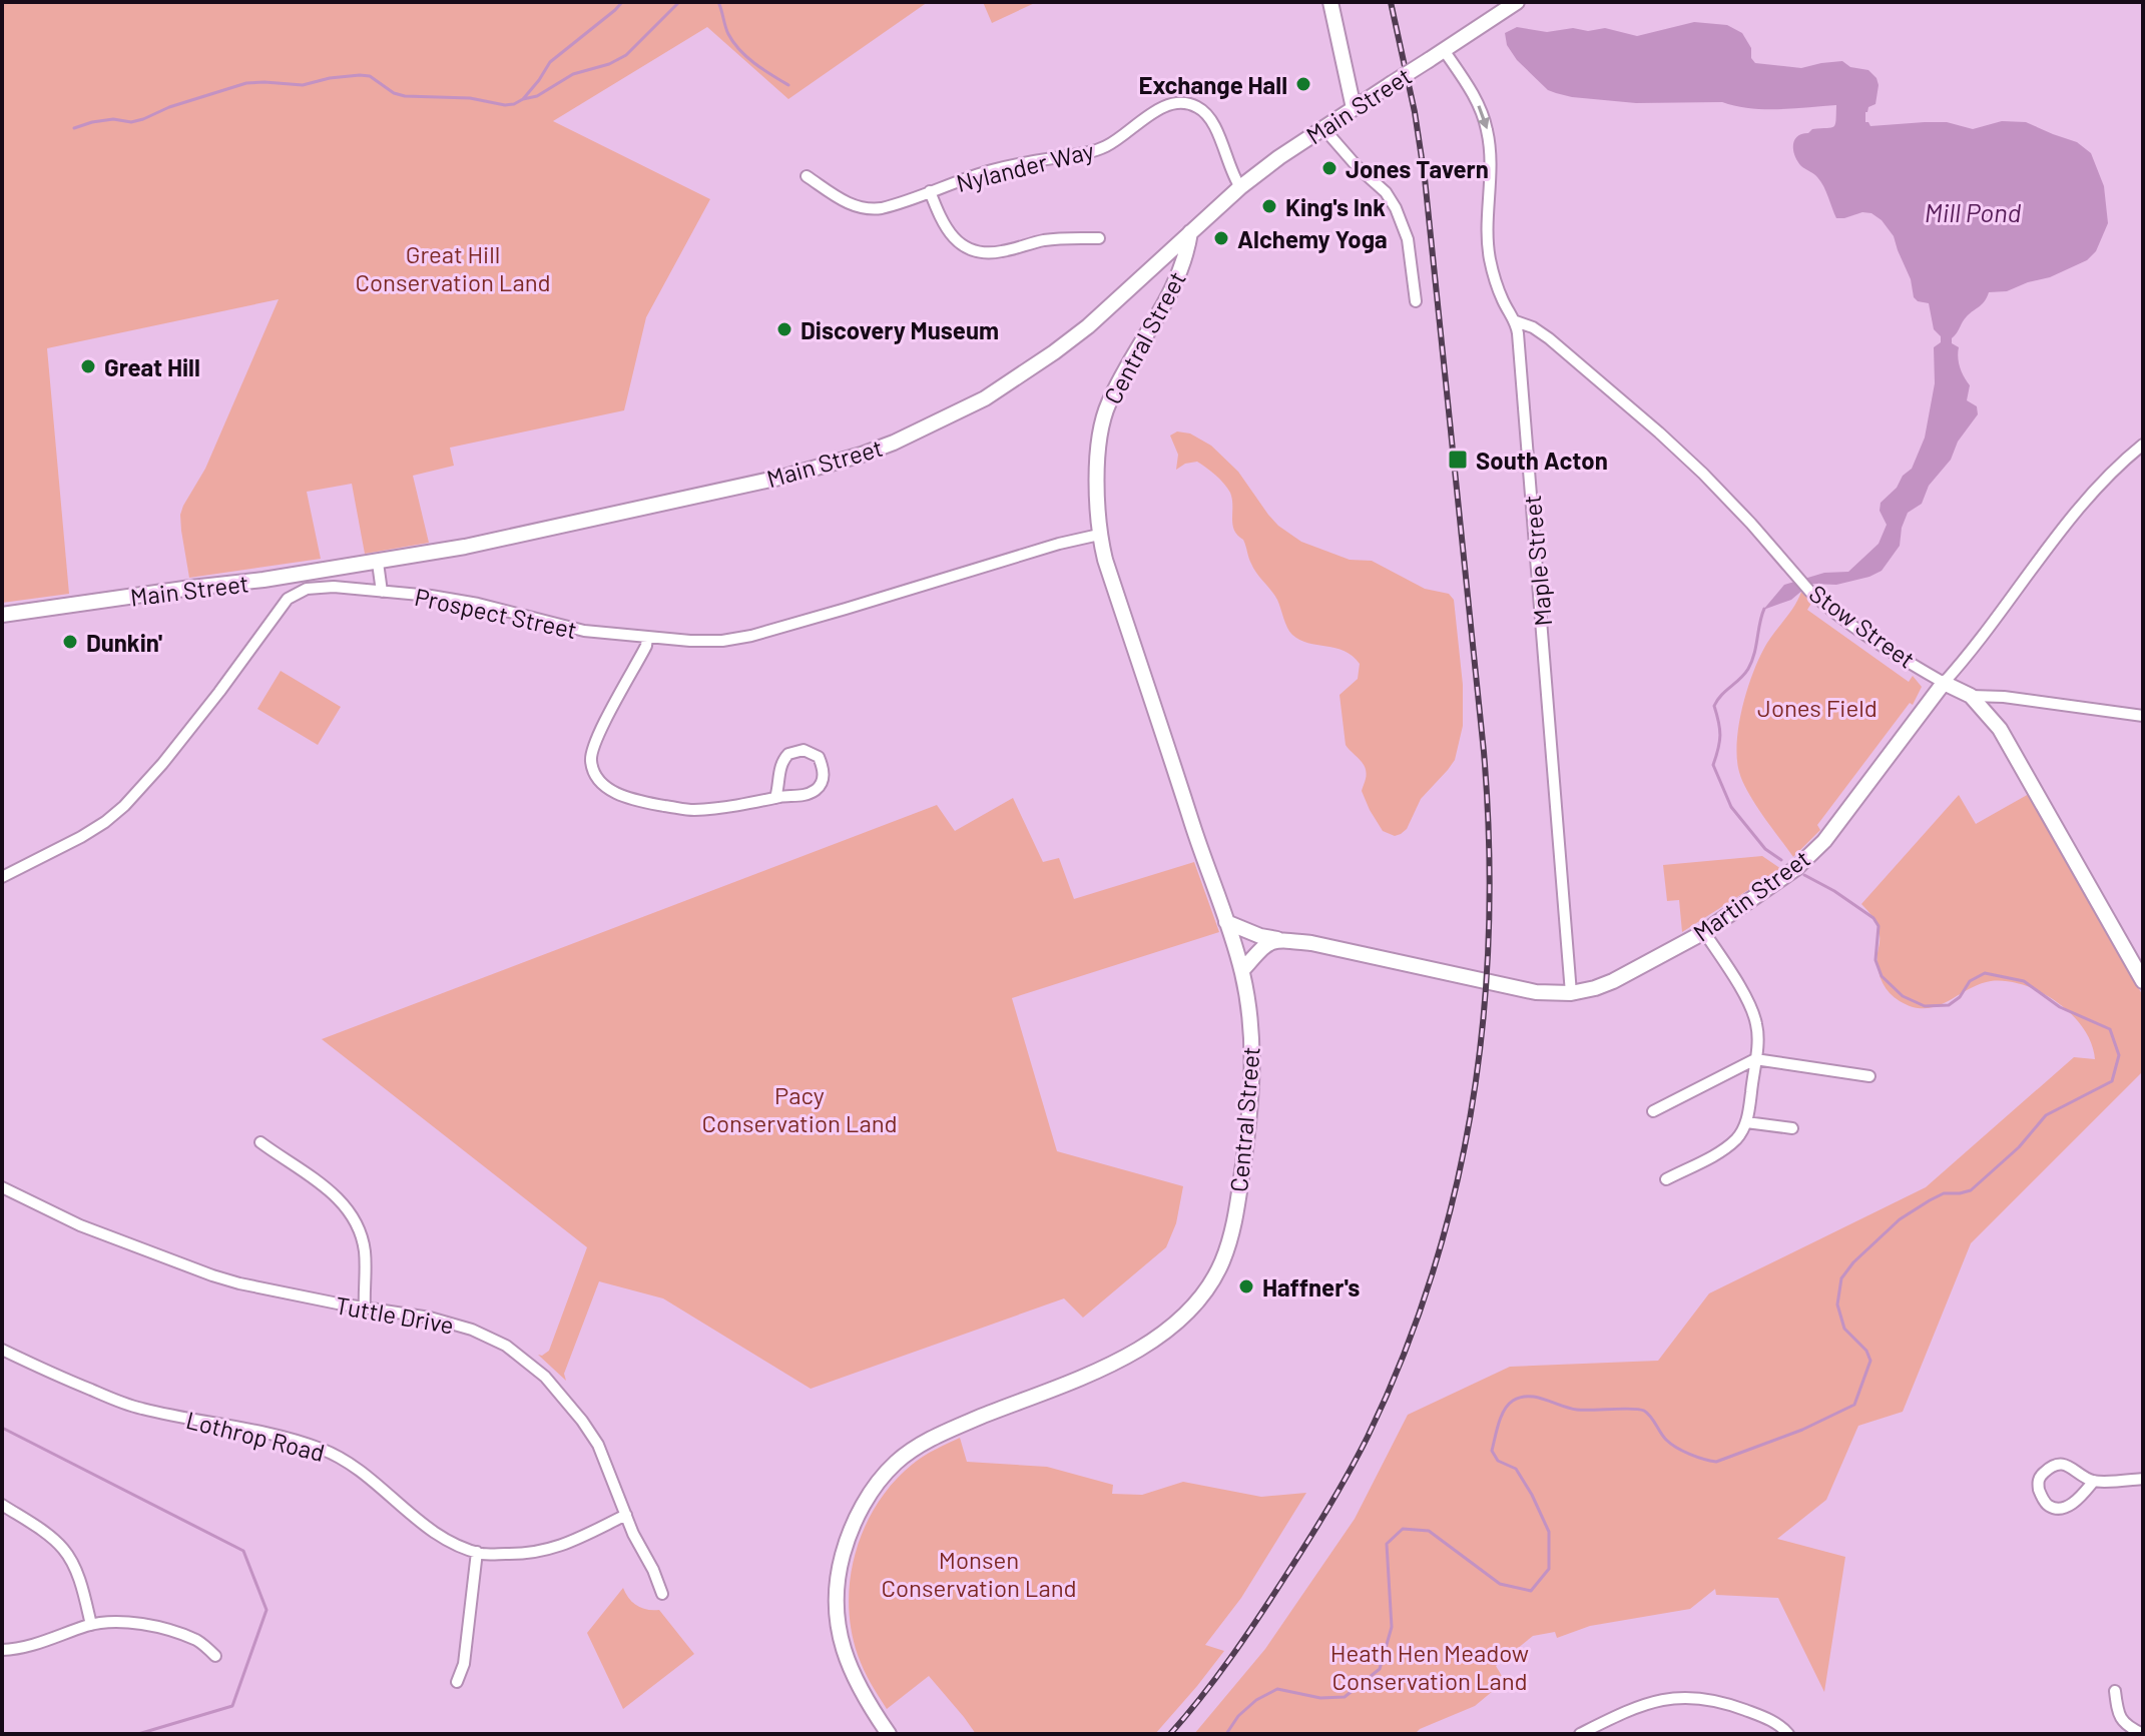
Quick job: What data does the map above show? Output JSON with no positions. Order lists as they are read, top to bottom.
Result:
{
  "streets": {
    "street": [
      "Main Street",
      "Nylander Way",
      "Central Street",
      "Maple Street",
      "Prospect Street",
      "Stow Street",
      "Martin Street",
      "Tuttle Drive",
      "Lothrop Road"
    ]
  },
  "crossings": [
    ["Main Street", "Nylander Way"],
    ["Main Street", "Central Street"],
    ["Main Street", "Maple Street"],
    ["Central Street", "Prospect Street"],
    ["Central Street", "Martin Street"],
    ["Maple Street", "Stow Street"],
    ["Maple Street", "Martin Street"],
    ["Stow Street", "Martin Street"],
    ["Tuttle Drive", "Lothrop Road"]
  ],
  "water": ["Mill Pond"],
  "parks": [
    "Great Hill Conservation Land",
    "Jones Field",
    "Pacy Conservation Land",
    "Monsen Conservation Land",
    "Heath Hen Meadow Conservation Land"
  ],
  "places": {
    "other": [
      "Exchange Hall",
      "Jones Tavern",
      "King's Ink",
      "Alchemy Yoga",
      "Discovery Museum",
      "Great Hill",
      "Dunkin'",
      "Haffner's"
    ],
    "transit": ["South Acton"]
  }
}
